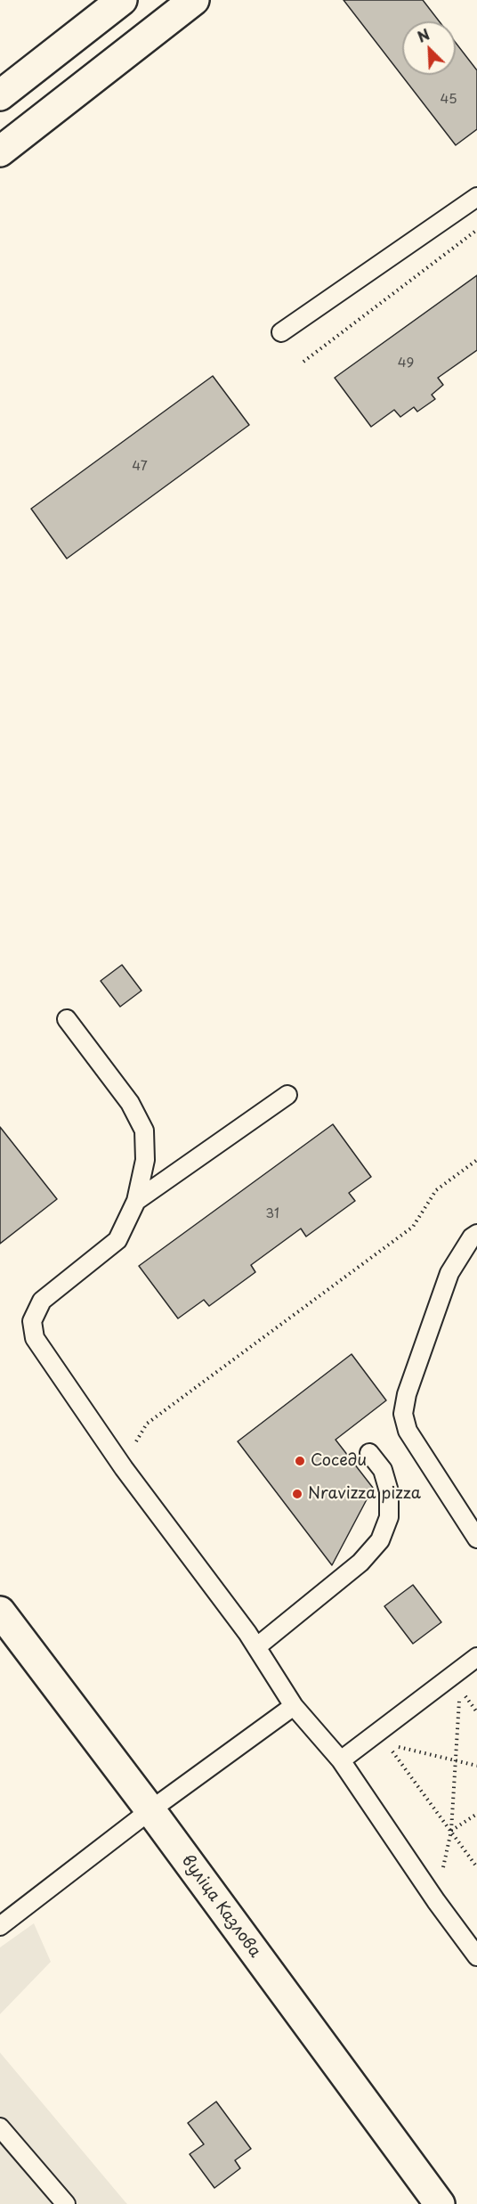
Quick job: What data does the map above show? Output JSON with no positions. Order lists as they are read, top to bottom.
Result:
{
  "streets": {
    "main road": ["вуліца Казлова"]
  },
  "places": ["Соседи", "Nravizza pizza"],
  "house_numbers": [
    "45",
    "49",
    "47",
    "31"
  ],
  "north": "top left"
}
